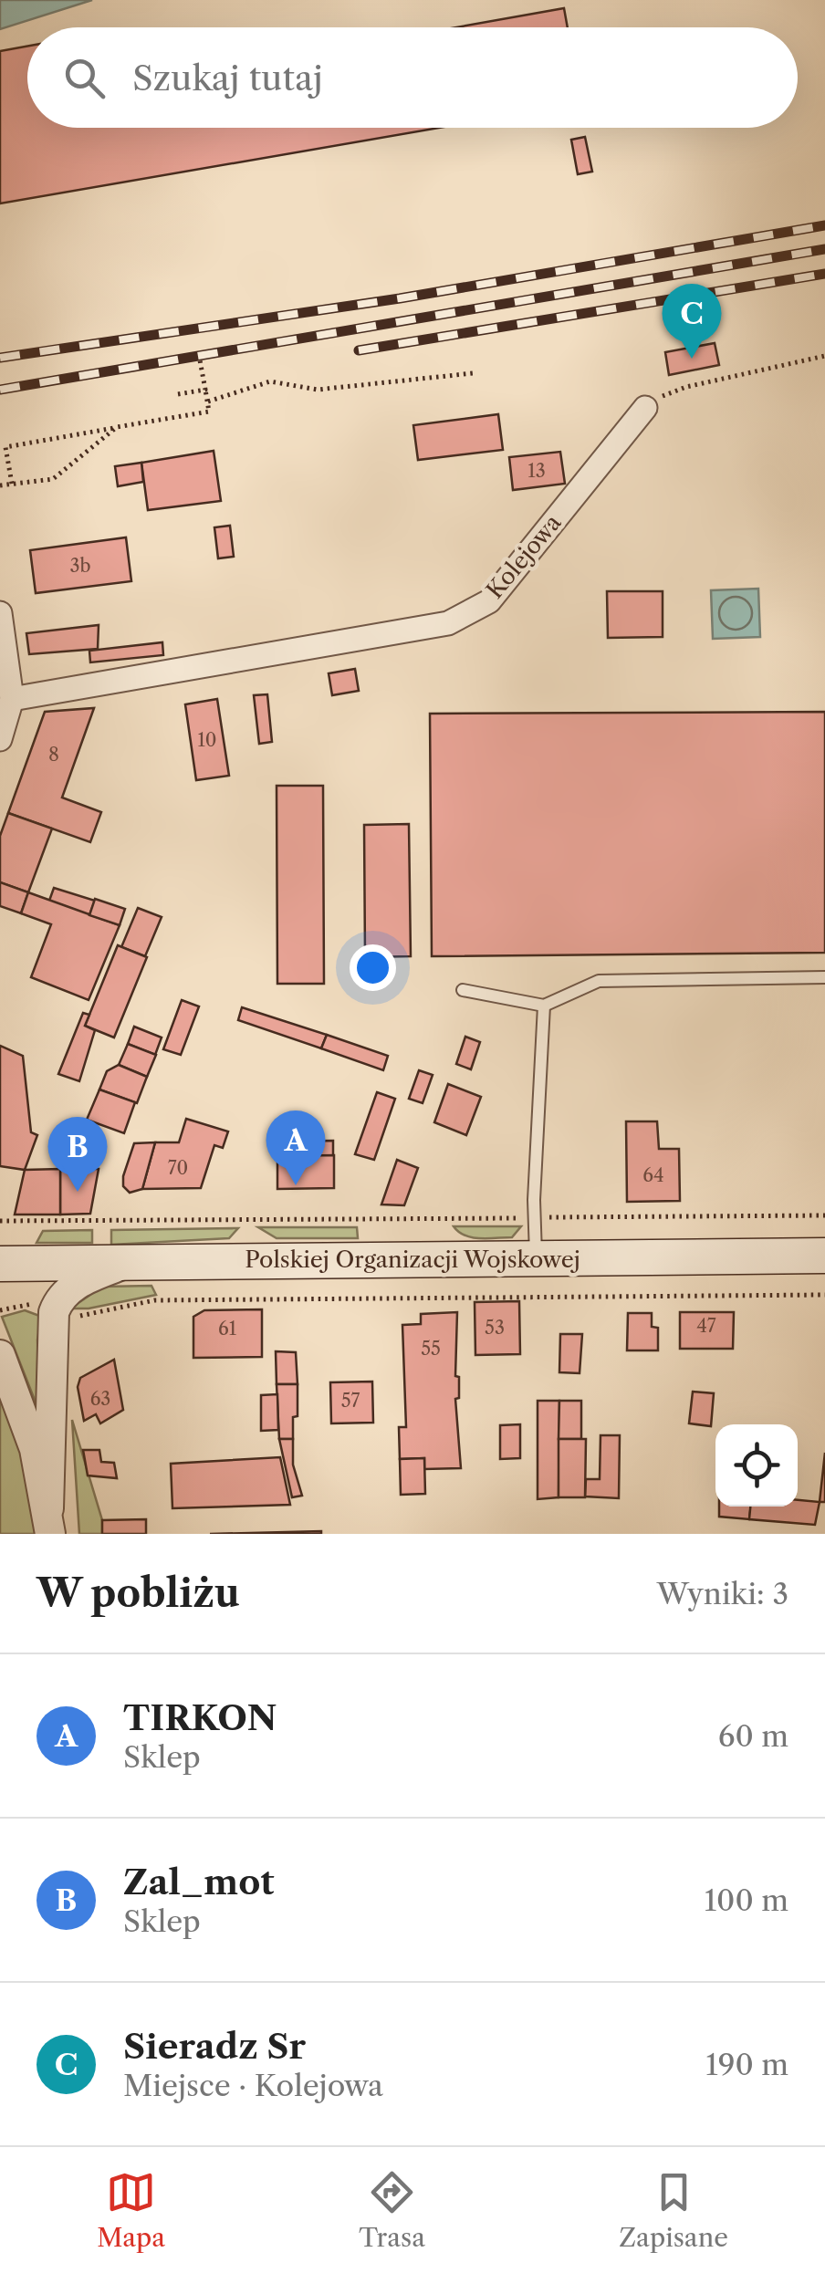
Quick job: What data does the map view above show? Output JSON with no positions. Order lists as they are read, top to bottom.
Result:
{
  "streets": {
    "main road": ["Polskiej Organizacji Wojskowej"],
    "street": ["Kolejowa"]
  },
  "house_numbers": [
    "13",
    "3b",
    "10",
    "8",
    "70",
    "64",
    "47",
    "53",
    "61",
    "55",
    "63",
    "57"
  ],
  "page": {
    "search": "Szukaj tutaj",
    "pins": ["C", "A", "B"],
    "heading": ["W pobliżu", "Wyniki: 3"],
    "list": [
      {
        "mark": "A",
        "name": "TIRKON",
        "note": "Sklep",
        "value": "60 m"
      },
      {
        "mark": "B",
        "name": "Zal_mot",
        "note": "Sklep",
        "value": "100 m"
      },
      {
        "mark": "C",
        "name": "Sieradz Sr",
        "note": "Miejsce · Kolejowa",
        "value": "190 m"
      }
    ],
    "nav": ["Mapa", "Trasa", "Zapisane"]
  }
}
